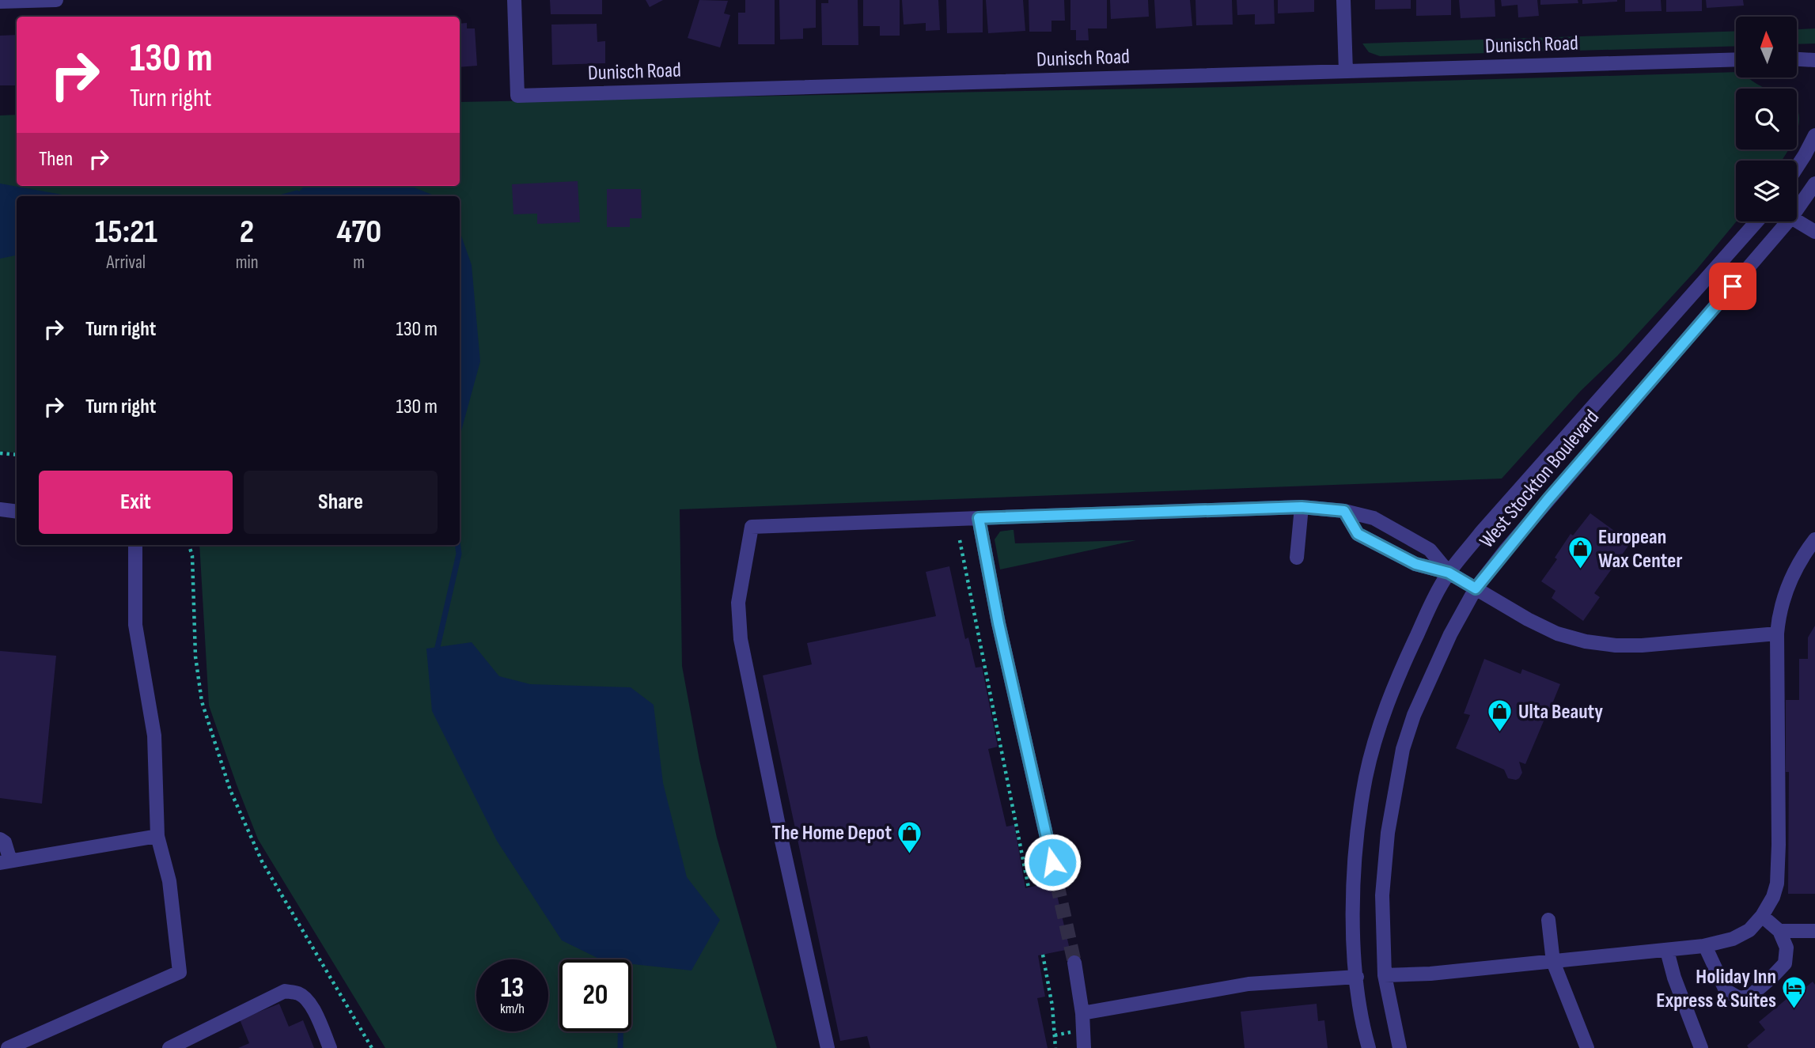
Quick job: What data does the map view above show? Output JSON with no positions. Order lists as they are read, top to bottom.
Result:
{
  "streets": {
    "street": ["Dunisch Road", "West Stockton Boulevard"]
  },
  "places": {
    "shop": ["European Wax Center", "Ulta Beauty", "The Home Depot"],
    "hotel": ["Holiday Inn Express & Suites"]
  },
  "north": "top",
  "page": {
    "turn": ["130 m", "Turn right"],
    "then": "Then",
    "eta": [
      "15:21",
      "Arrival",
      "2",
      "min",
      "470",
      "m"
    ],
    "list": [
      {
        "name": "Turn right",
        "value": "130 m"
      },
      {
        "name": "Turn right",
        "value": "130 m"
      }
    ],
    "buttons": ["Exit", "Share"],
    "speed": "13 km/h",
    "limit": "20"
  }
}
